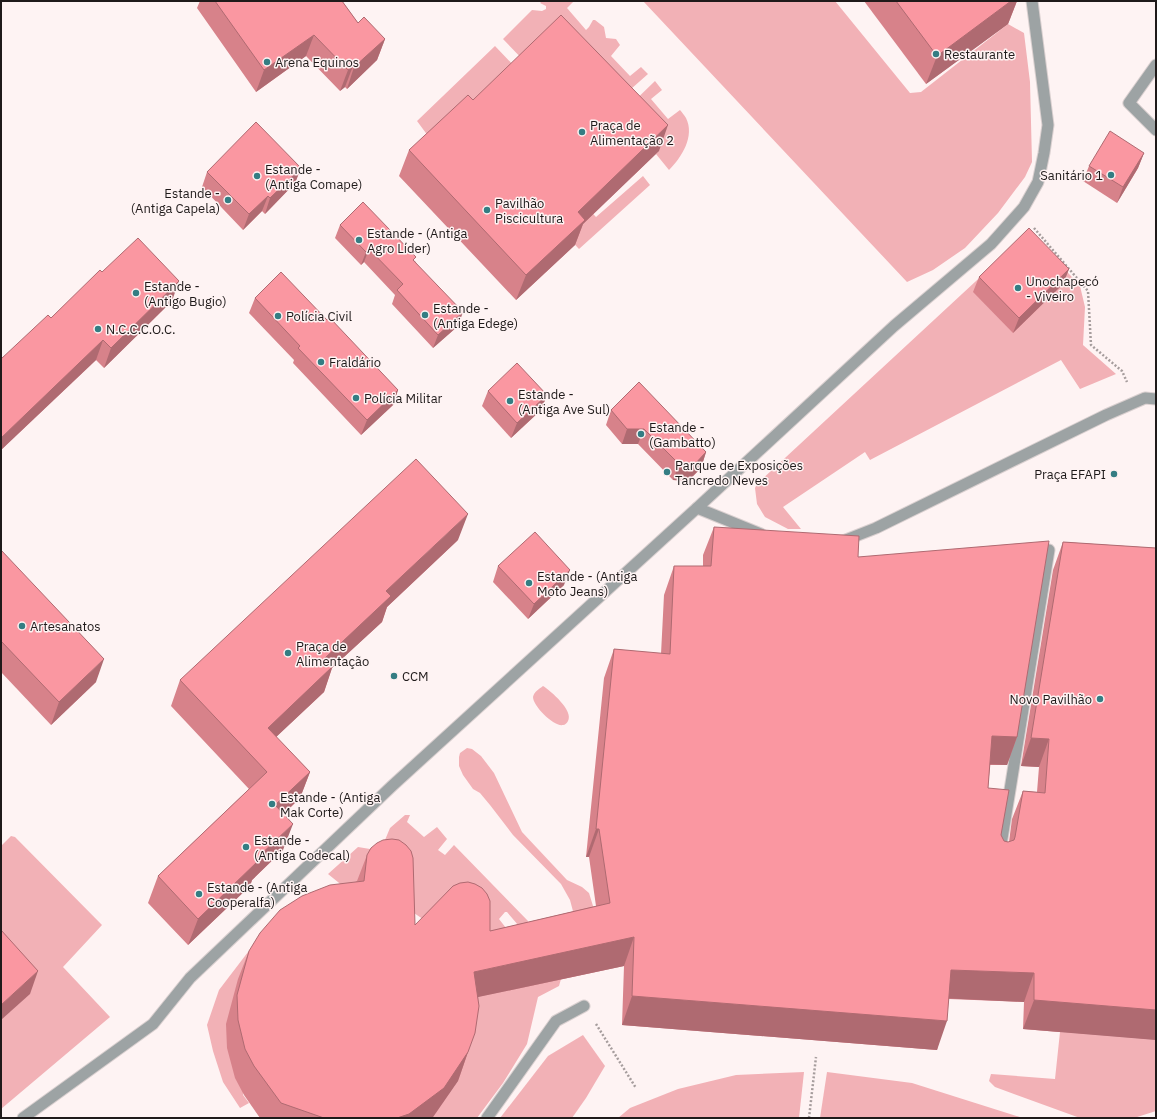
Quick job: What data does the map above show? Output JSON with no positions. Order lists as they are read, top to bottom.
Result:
{
  "places": [
    "Restaurante",
    "Arena Equinos",
    "Praça de Alimentação 2",
    "Sanitário 1",
    "Estande - (Antiga Comape)",
    "Estande - (Antiga Capela)",
    "Pavilhão Piscicultura",
    "Estande - (Antiga Agro Líder)",
    "Unochapecó - Viveiro",
    "Estande - (Antigo Bugio)",
    "Estande - (Antiga Edege)",
    "Polícia Civil",
    "N.C.C.C.O.C.",
    "Fraldário",
    "Polícia Militar",
    "Estande - (Antiga Ave Sul)",
    "Estande - (Gambatto)",
    "Parque de Exposições Tancredo Neves",
    "Praça EFAPI",
    "Estande - (Antiga Moto Jeans)",
    "Artesanatos",
    "Praça de Alimentação",
    "CCM",
    "Novo Pavilhão",
    "Estande - (Antiga Mak Corte)",
    "Estande - (Antiga Codecal)",
    "Estande - (Antiga Cooperalfa)"
  ]
}
